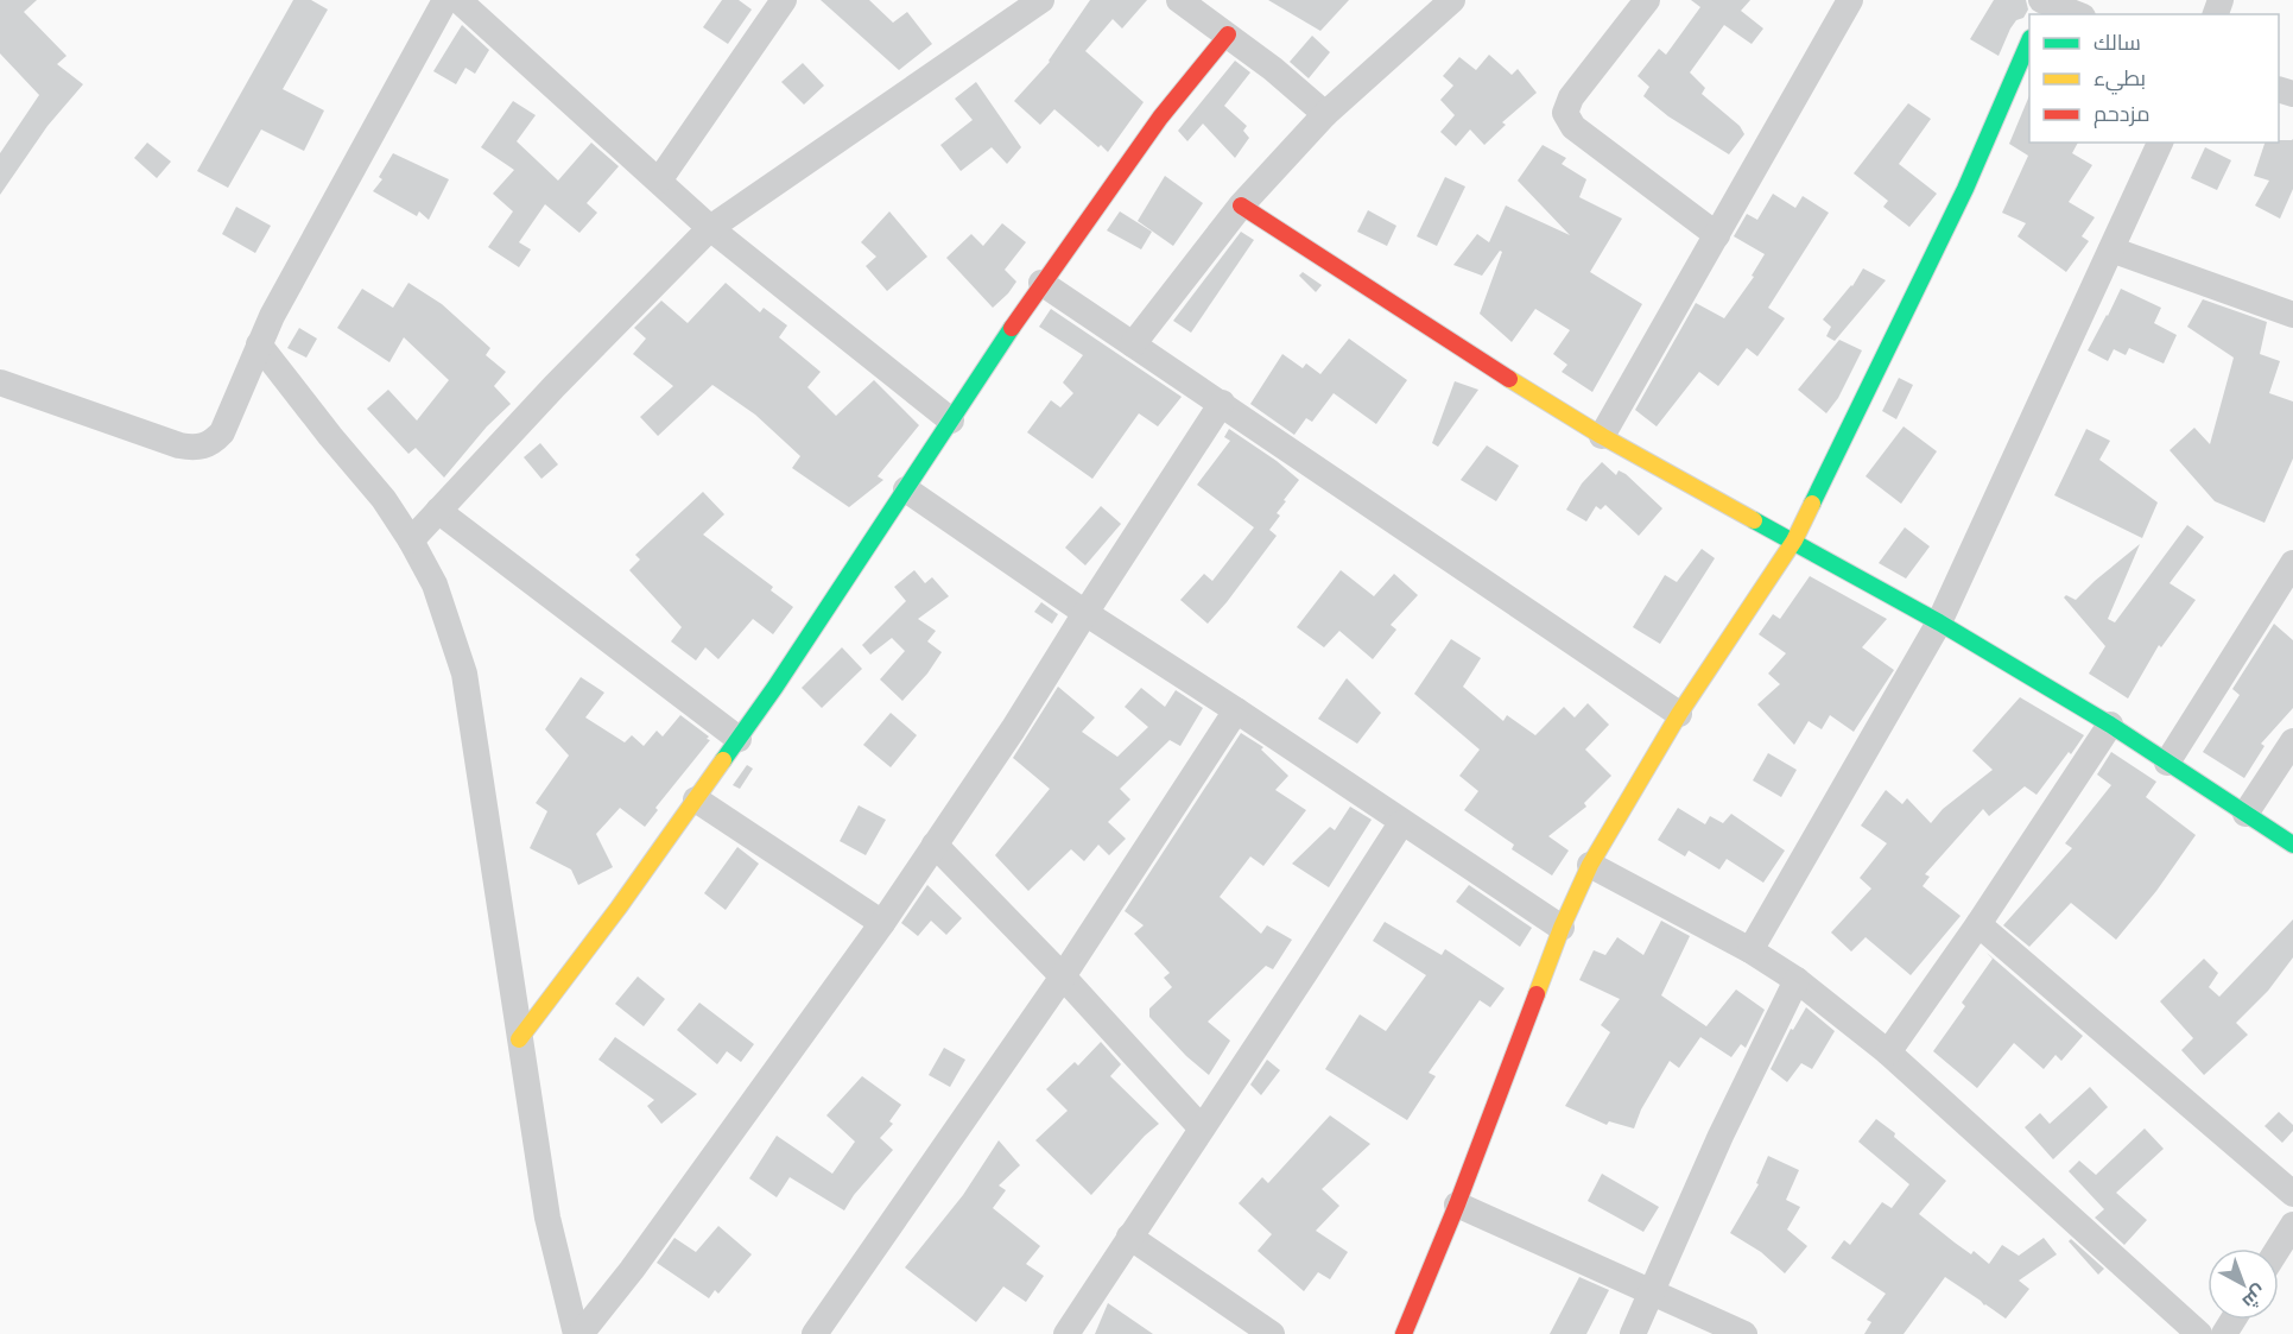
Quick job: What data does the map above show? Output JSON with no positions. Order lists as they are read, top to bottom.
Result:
{
  "legend": ["سالك", "بطيء", "مزدحم"],
  "north": "bottom right"
}
